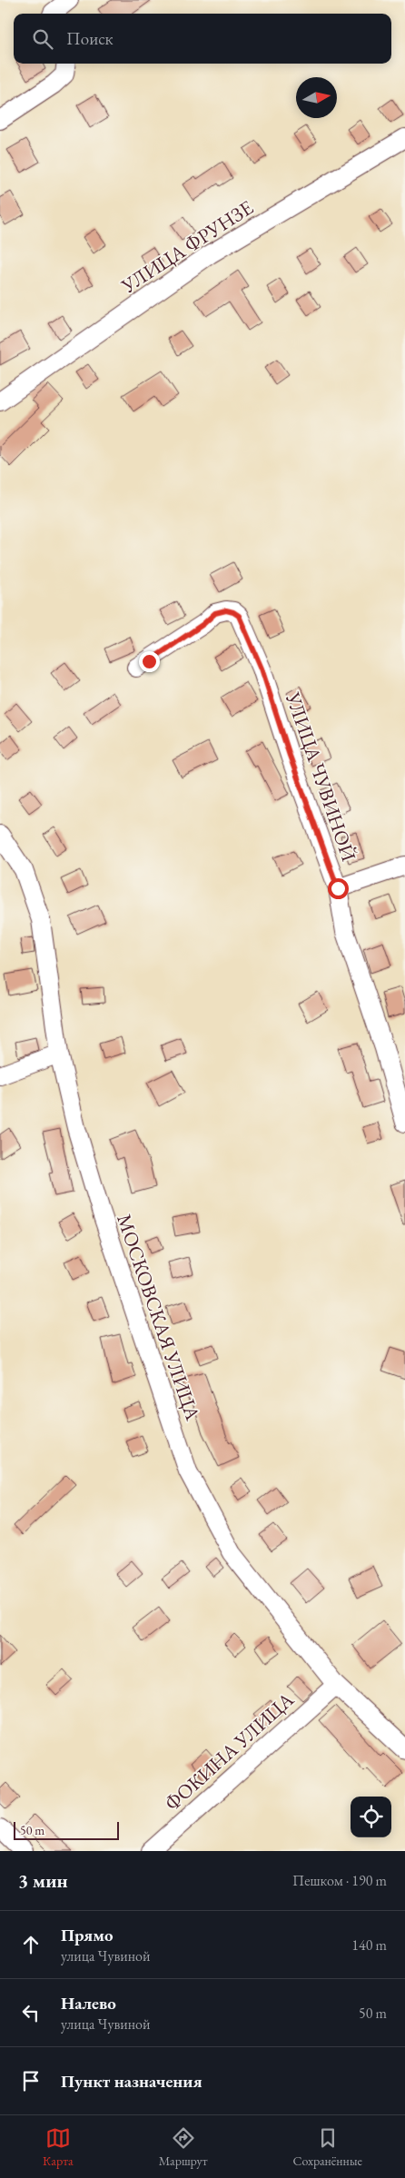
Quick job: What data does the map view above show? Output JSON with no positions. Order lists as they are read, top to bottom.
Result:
{
  "streets": {
    "street": [
      "УЛИЦА ФРУНЗЕ",
      "УЛИЦА ЧУВИНОЙ",
      "МОСКОВСКАЯ УЛИЦА",
      "ФОКИНА УЛИЦА"
    ]
  },
  "crossings": [
    ["МОСКОВСКАЯ УЛИЦА", "ФОКИНА УЛИЦА"]
  ],
  "scale_bar": "50 m",
  "north": "right",
  "page": {
    "search": "Поиск",
    "scale": "50 m",
    "heading": ["3 мин", "Пешком · 190 m"],
    "list": [
      ["Прямо", "улица Чувиной", "140 m"],
      ["Налево", "улица Чувиной", "50 m"],
      "Пункт назначения"
    ],
    "nav": ["Карта", "Маршрут", "Сохранённые"]
  }
}
